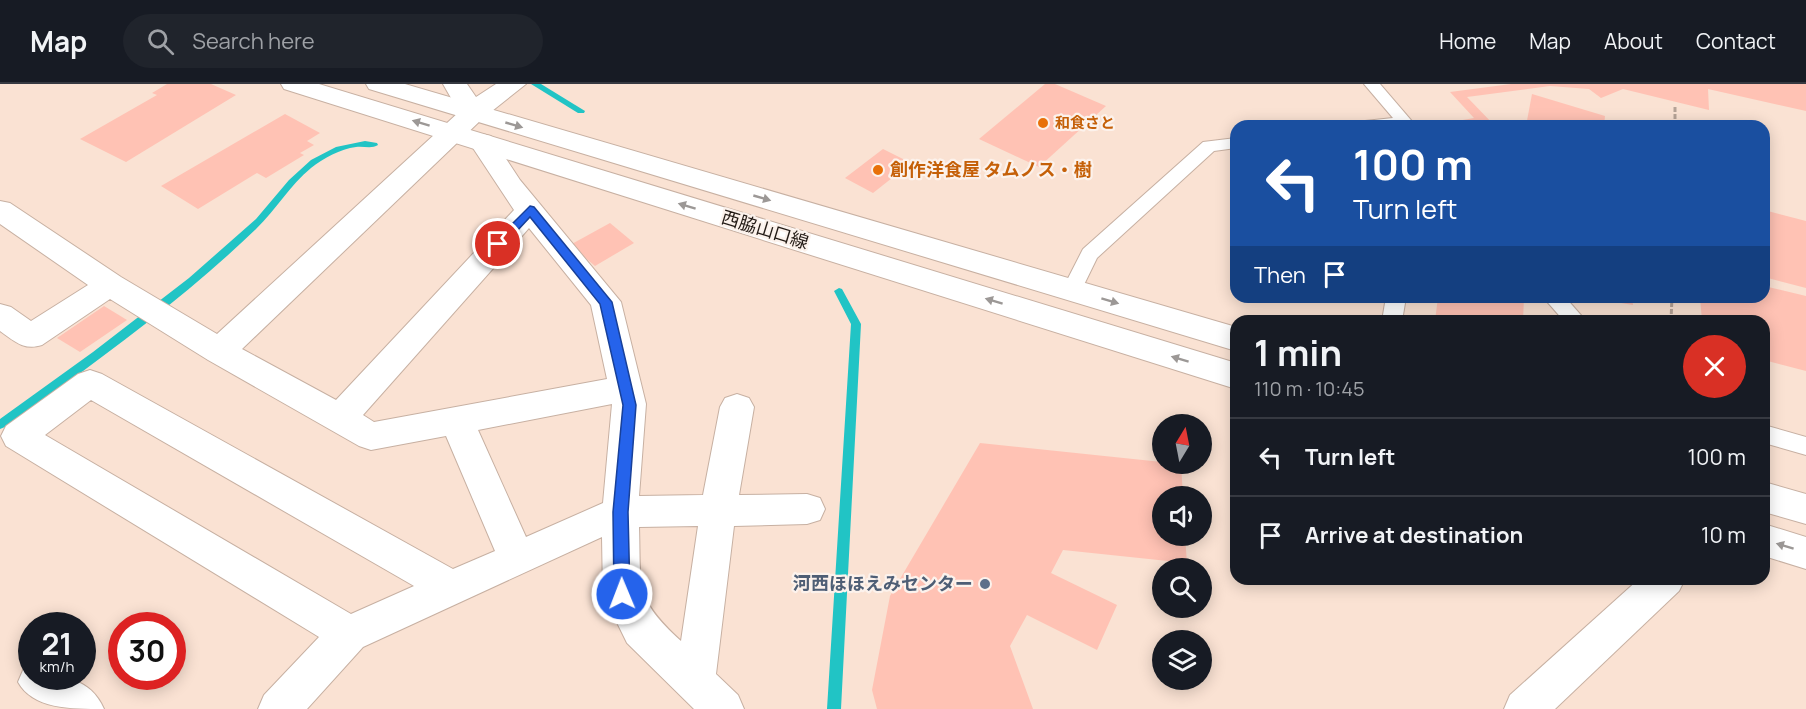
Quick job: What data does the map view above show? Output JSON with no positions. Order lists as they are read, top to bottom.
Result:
{
  "streets": {
    "street": ["西脇山口線"]
  },
  "places": ["和食さと", "創作洋食屋 タムノス・樹", "河西ほほえみセンター"],
  "north": "top",
  "page": {
    "header": "Map",
    "search": "Search here",
    "nav": [
      "Home",
      "Map",
      "About",
      "Contact"
    ],
    "turn": ["100 m", "Turn left"],
    "then": "Then",
    "heading": ["1 min", "110 m · 10:45"],
    "list": [
      {
        "name": "Turn left",
        "value": "100 m"
      },
      {
        "name": "Arrive at destination",
        "value": "10 m"
      }
    ],
    "speed": "21 km/h",
    "limit": "30"
  }
}
